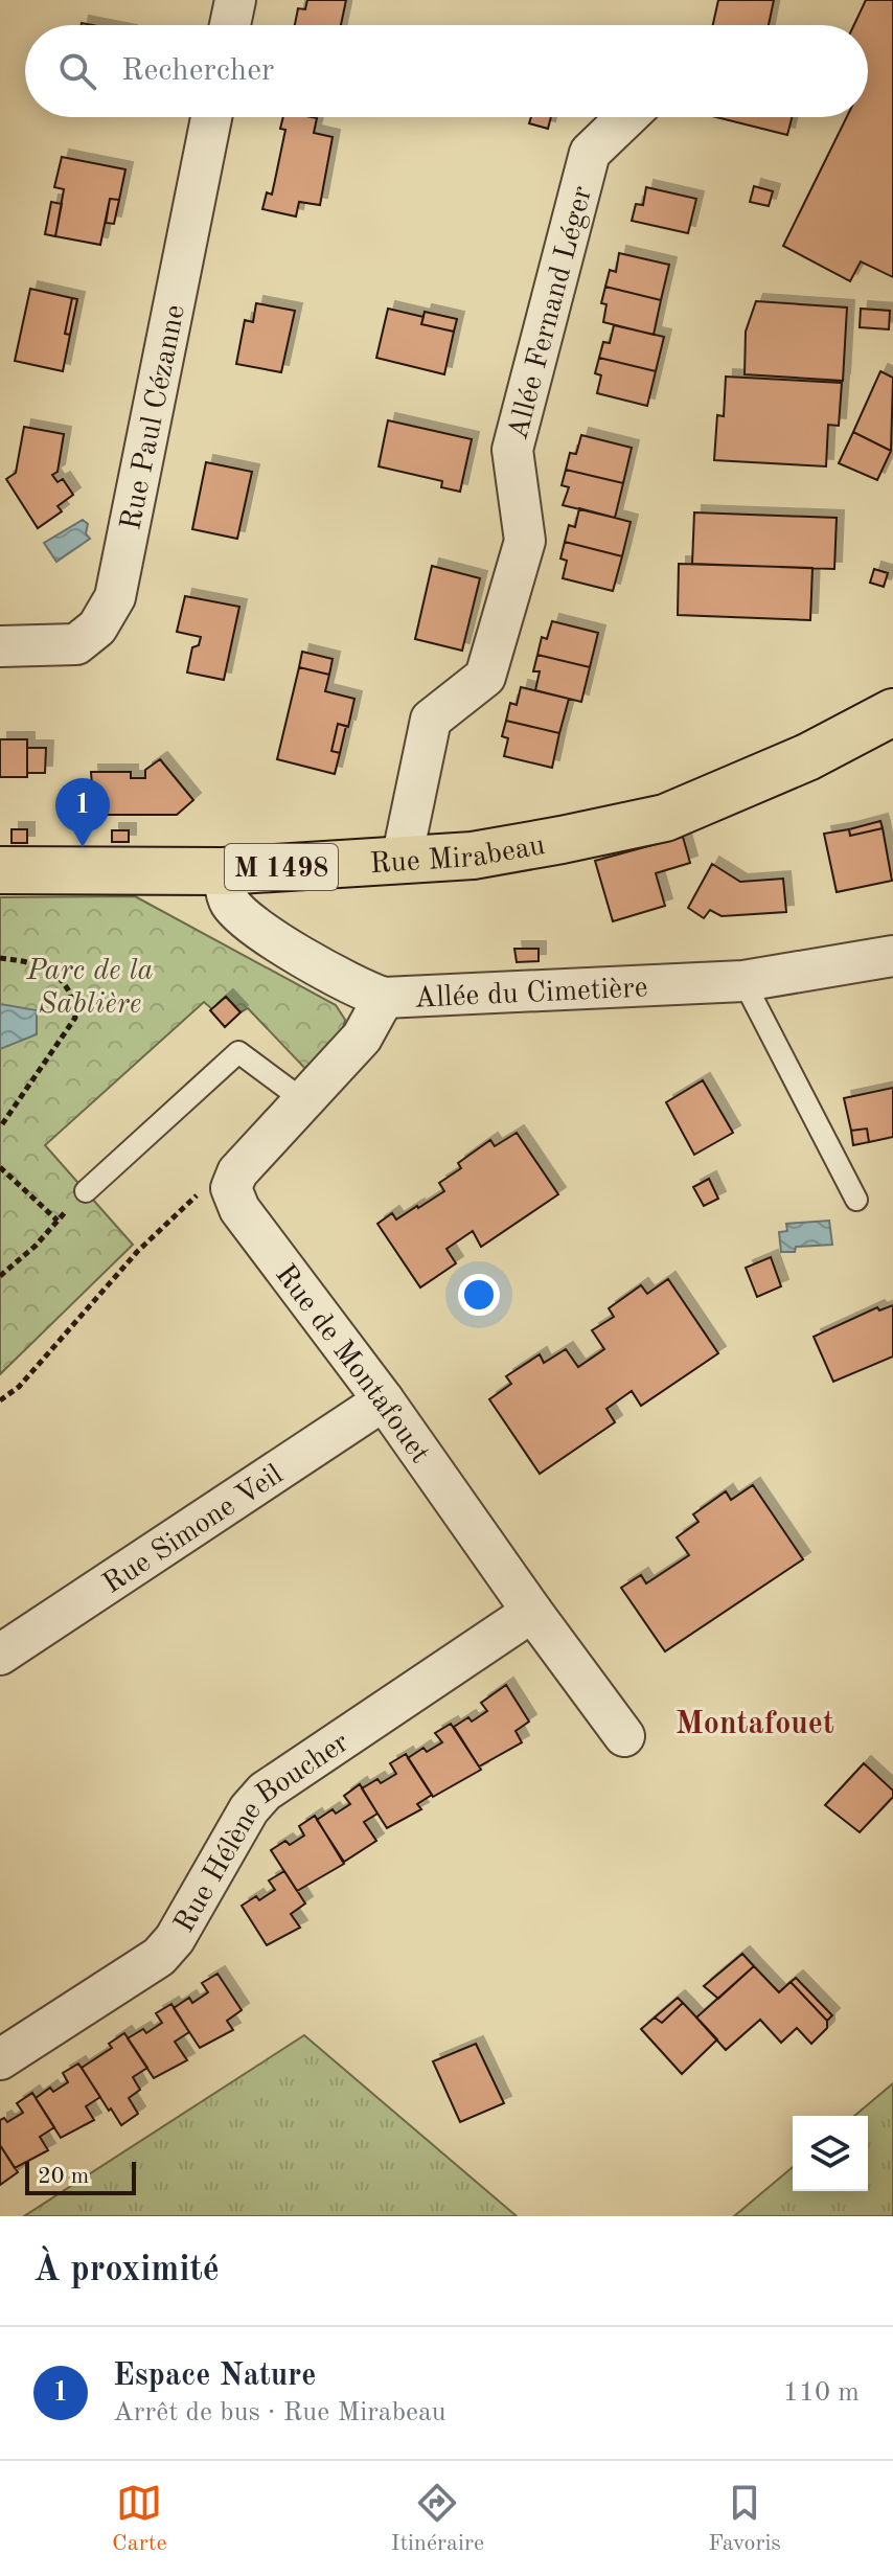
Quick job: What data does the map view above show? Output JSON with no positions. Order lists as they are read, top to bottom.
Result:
{
  "streets": {
    "main road": ["Rue Mirabeau", "M 1498"],
    "street": [
      "Allée Fernand Léger",
      "Rue Paul Cézanne",
      "Allée du Cimetière",
      "Rue de Montafouet",
      "Rue Simone Veil",
      "Rue Hélène Boucher"
    ]
  },
  "crossings": [
    ["Allée Fernand Léger", "Rue Mirabeau"],
    ["Rue Mirabeau", "Allée du Cimetière"],
    ["Rue de Montafouet", "Rue Simone Veil"],
    ["Rue de Montafouet", "Rue Hélène Boucher"]
  ],
  "districts": ["Montafouet"],
  "parks": ["Parc de la Sablière"],
  "scale_bar": "20 m",
  "page": {
    "search": "Rechercher",
    "pins": "1",
    "scale": "20 m",
    "heading": "À proximité",
    "list": [
      {
        "mark": "1",
        "name": "Espace Nature",
        "note": "Arrêt de bus · Rue Mirabeau",
        "value": "110 m"
      }
    ],
    "nav": ["Carte", "Itinéraire", "Favoris"]
  }
}
